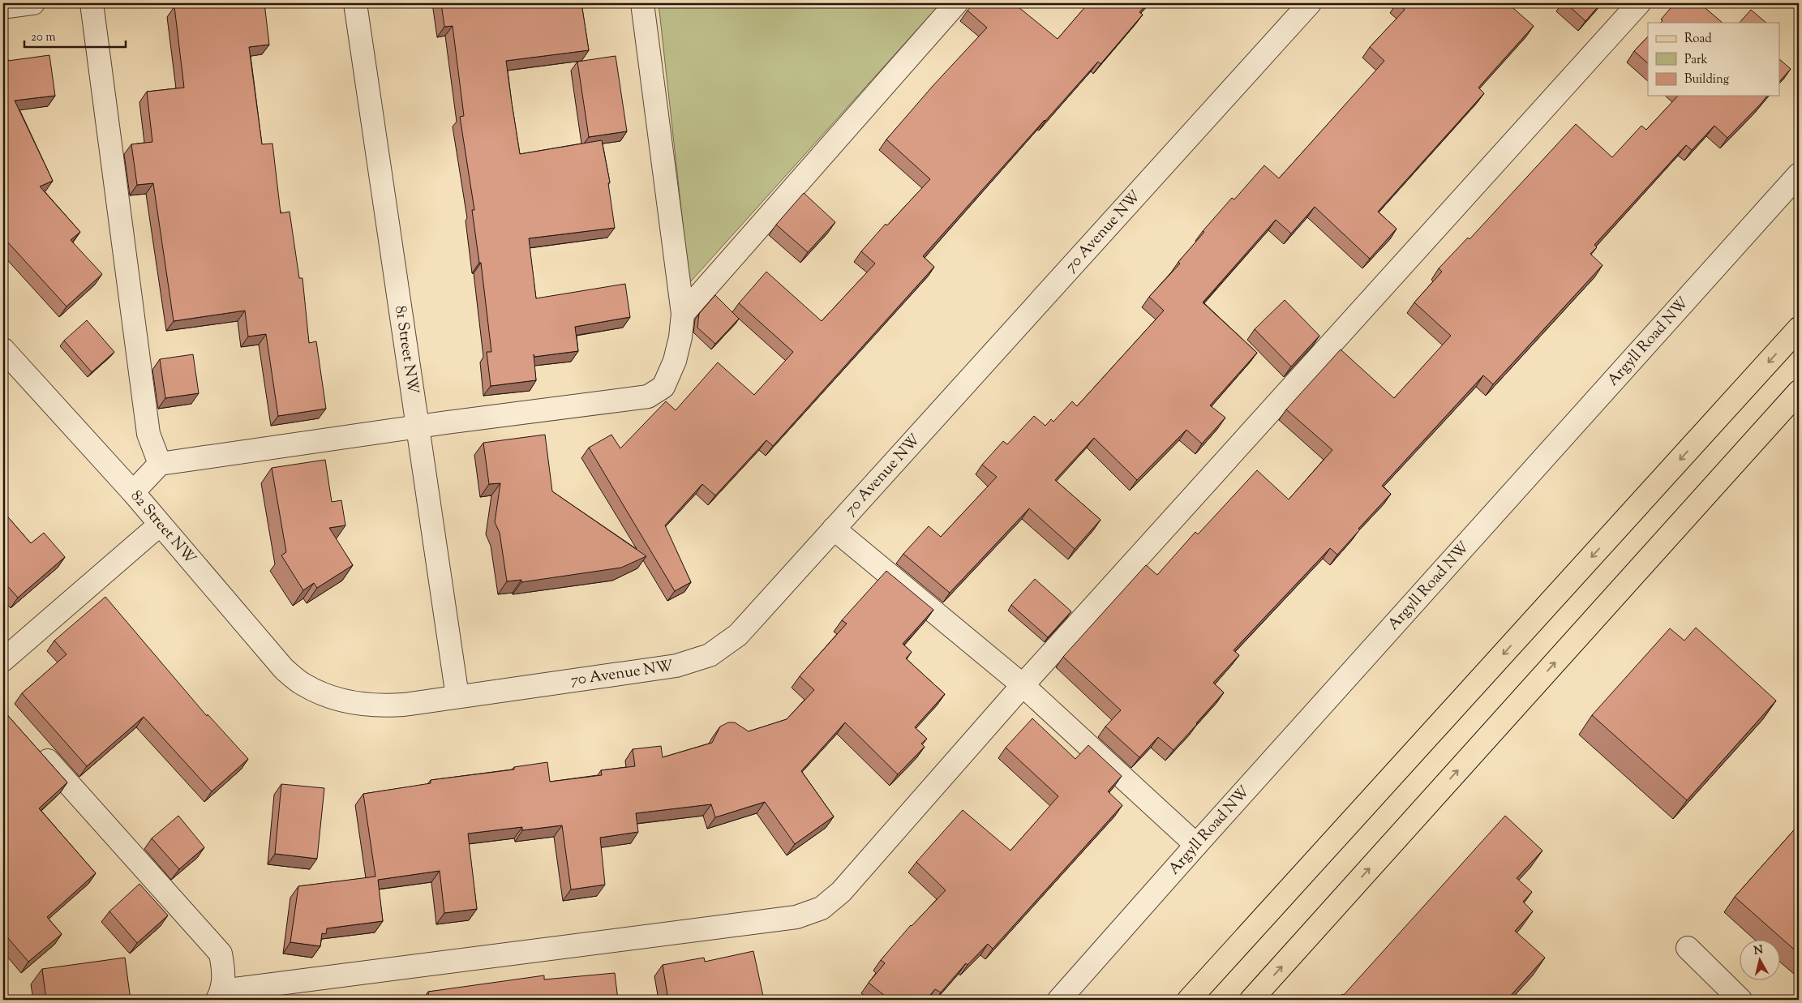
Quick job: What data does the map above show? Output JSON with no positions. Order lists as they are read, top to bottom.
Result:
{
  "streets": {
    "street": [
      "70 Avenue NW",
      "Argyll Road NW",
      "81 Street NW",
      "82 Street NW"
    ]
  },
  "crossings": [
    ["70 Avenue NW", "81 Street NW"],
    ["70 Avenue NW", "82 Street NW"]
  ],
  "legend": ["Road", "Park", "Building"],
  "scale_bar": "20 m",
  "north": "top"
}
